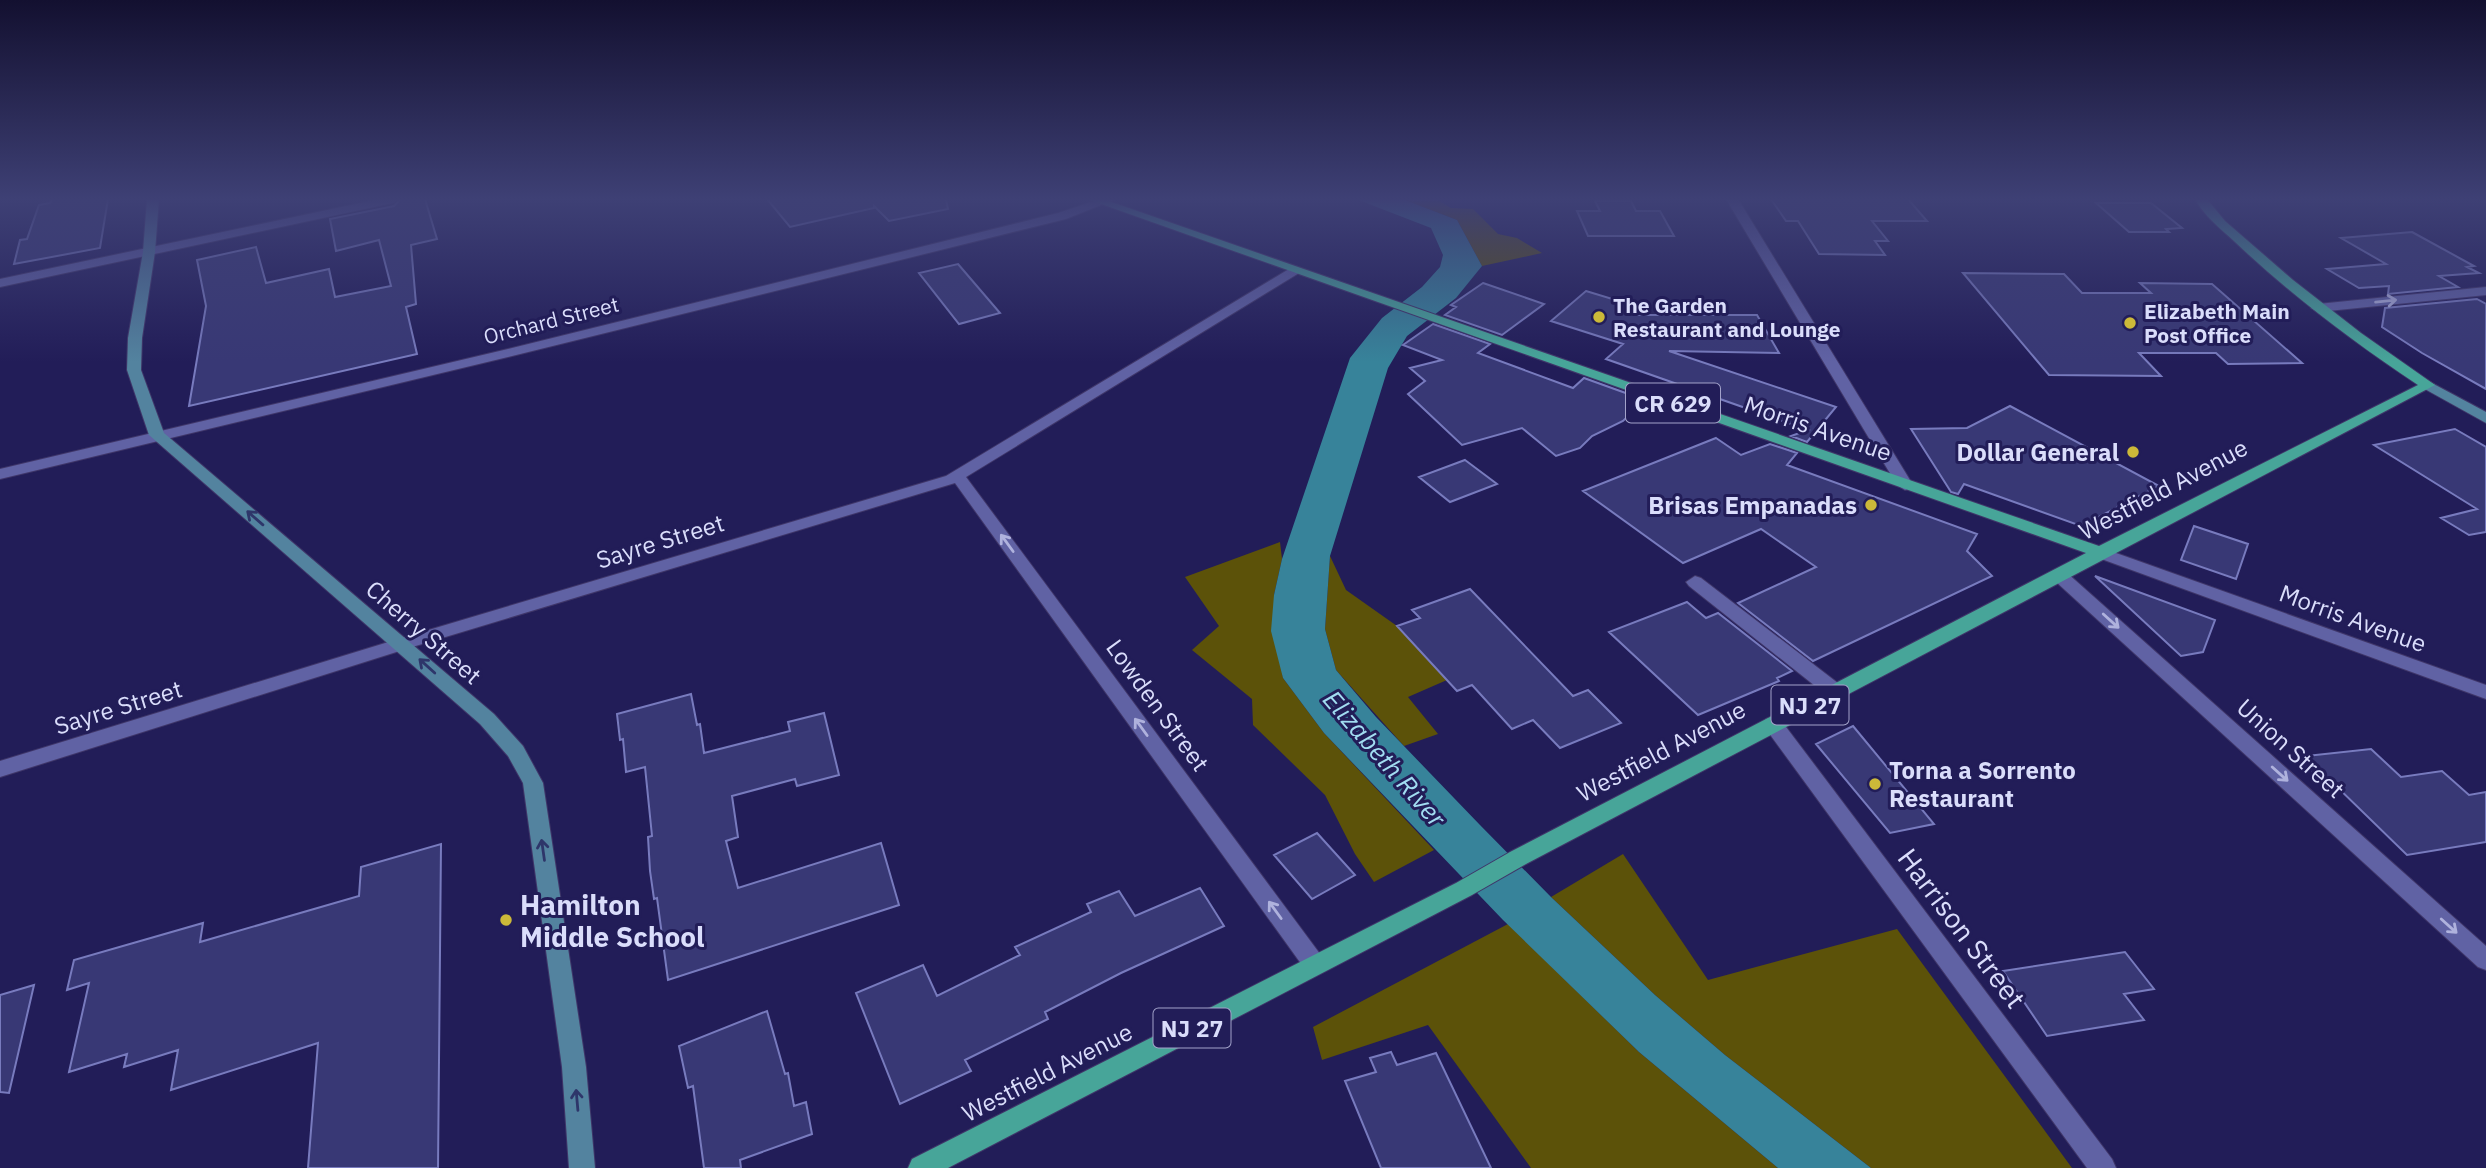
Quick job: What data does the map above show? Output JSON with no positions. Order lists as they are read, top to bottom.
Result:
{
  "streets": {
    "main road": [
      "CR 629",
      "Morris Avenue",
      "Westfield Avenue",
      "NJ 27"
    ],
    "street": [
      "Orchard Street",
      "Sayre Street",
      "Cherry Street",
      "Lowden Street",
      "Union Street",
      "Harrison Street"
    ]
  },
  "crossings": [
    ["Orchard Street", "Cherry Street"],
    ["Morris Avenue", "Westfield Avenue"],
    ["Morris Avenue", "Sayre Street"],
    ["Westfield Avenue", "Lowden Street"],
    ["Westfield Avenue", "Union Street"],
    ["Westfield Avenue", "Harrison Street"],
    ["Sayre Street", "Cherry Street"],
    ["Sayre Street", "Lowden Street"]
  ],
  "one_way": ["Cherry Street", "Lowden Street", "Union Street"],
  "water": ["Elizabeth River"],
  "places": [
    "The Garden Restaurant and Lounge",
    "Elizabeth Main Post Office",
    "Dollar General",
    "Brisas Empanadas",
    "Torna a Sorrento Restaurant",
    "Hamilton Middle School"
  ]
}
